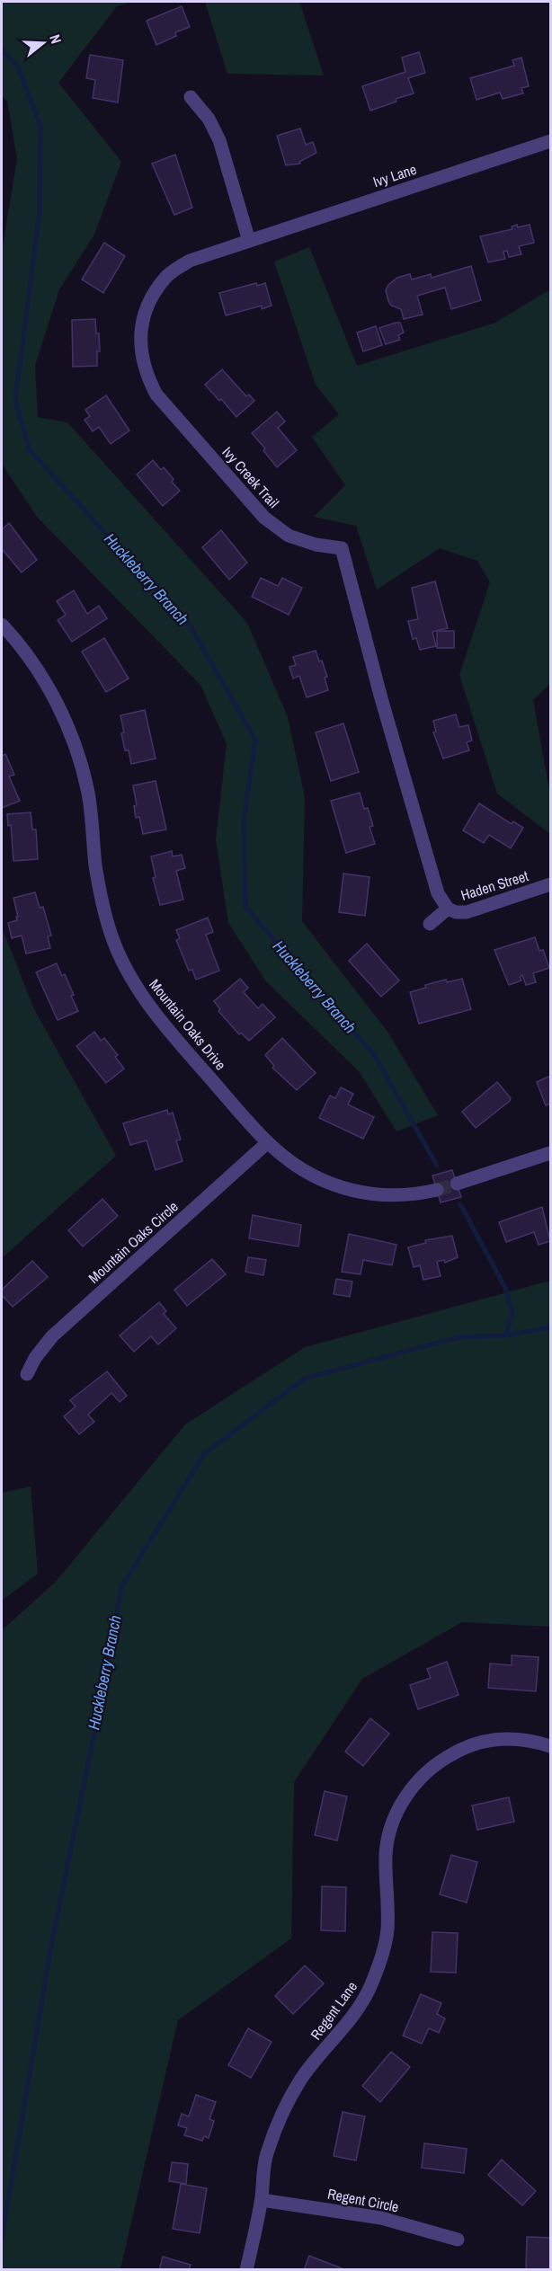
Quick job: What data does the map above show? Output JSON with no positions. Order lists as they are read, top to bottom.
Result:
{
  "streets": {
    "street": [
      "Ivy Lane",
      "Ivy Creek Trail",
      "Haden Street",
      "Mountain Oaks Drive",
      "Mountain Oaks Circle",
      "Regent Lane",
      "Regent Circle"
    ]
  },
  "crossings": [
    ["Ivy Lane", "Ivy Creek Trail"],
    ["Ivy Creek Trail", "Haden Street"],
    ["Mountain Oaks Drive", "Mountain Oaks Circle"],
    ["Regent Lane", "Regent Circle"]
  ],
  "water": ["Huckleberry Branch"],
  "north": "right"
}
